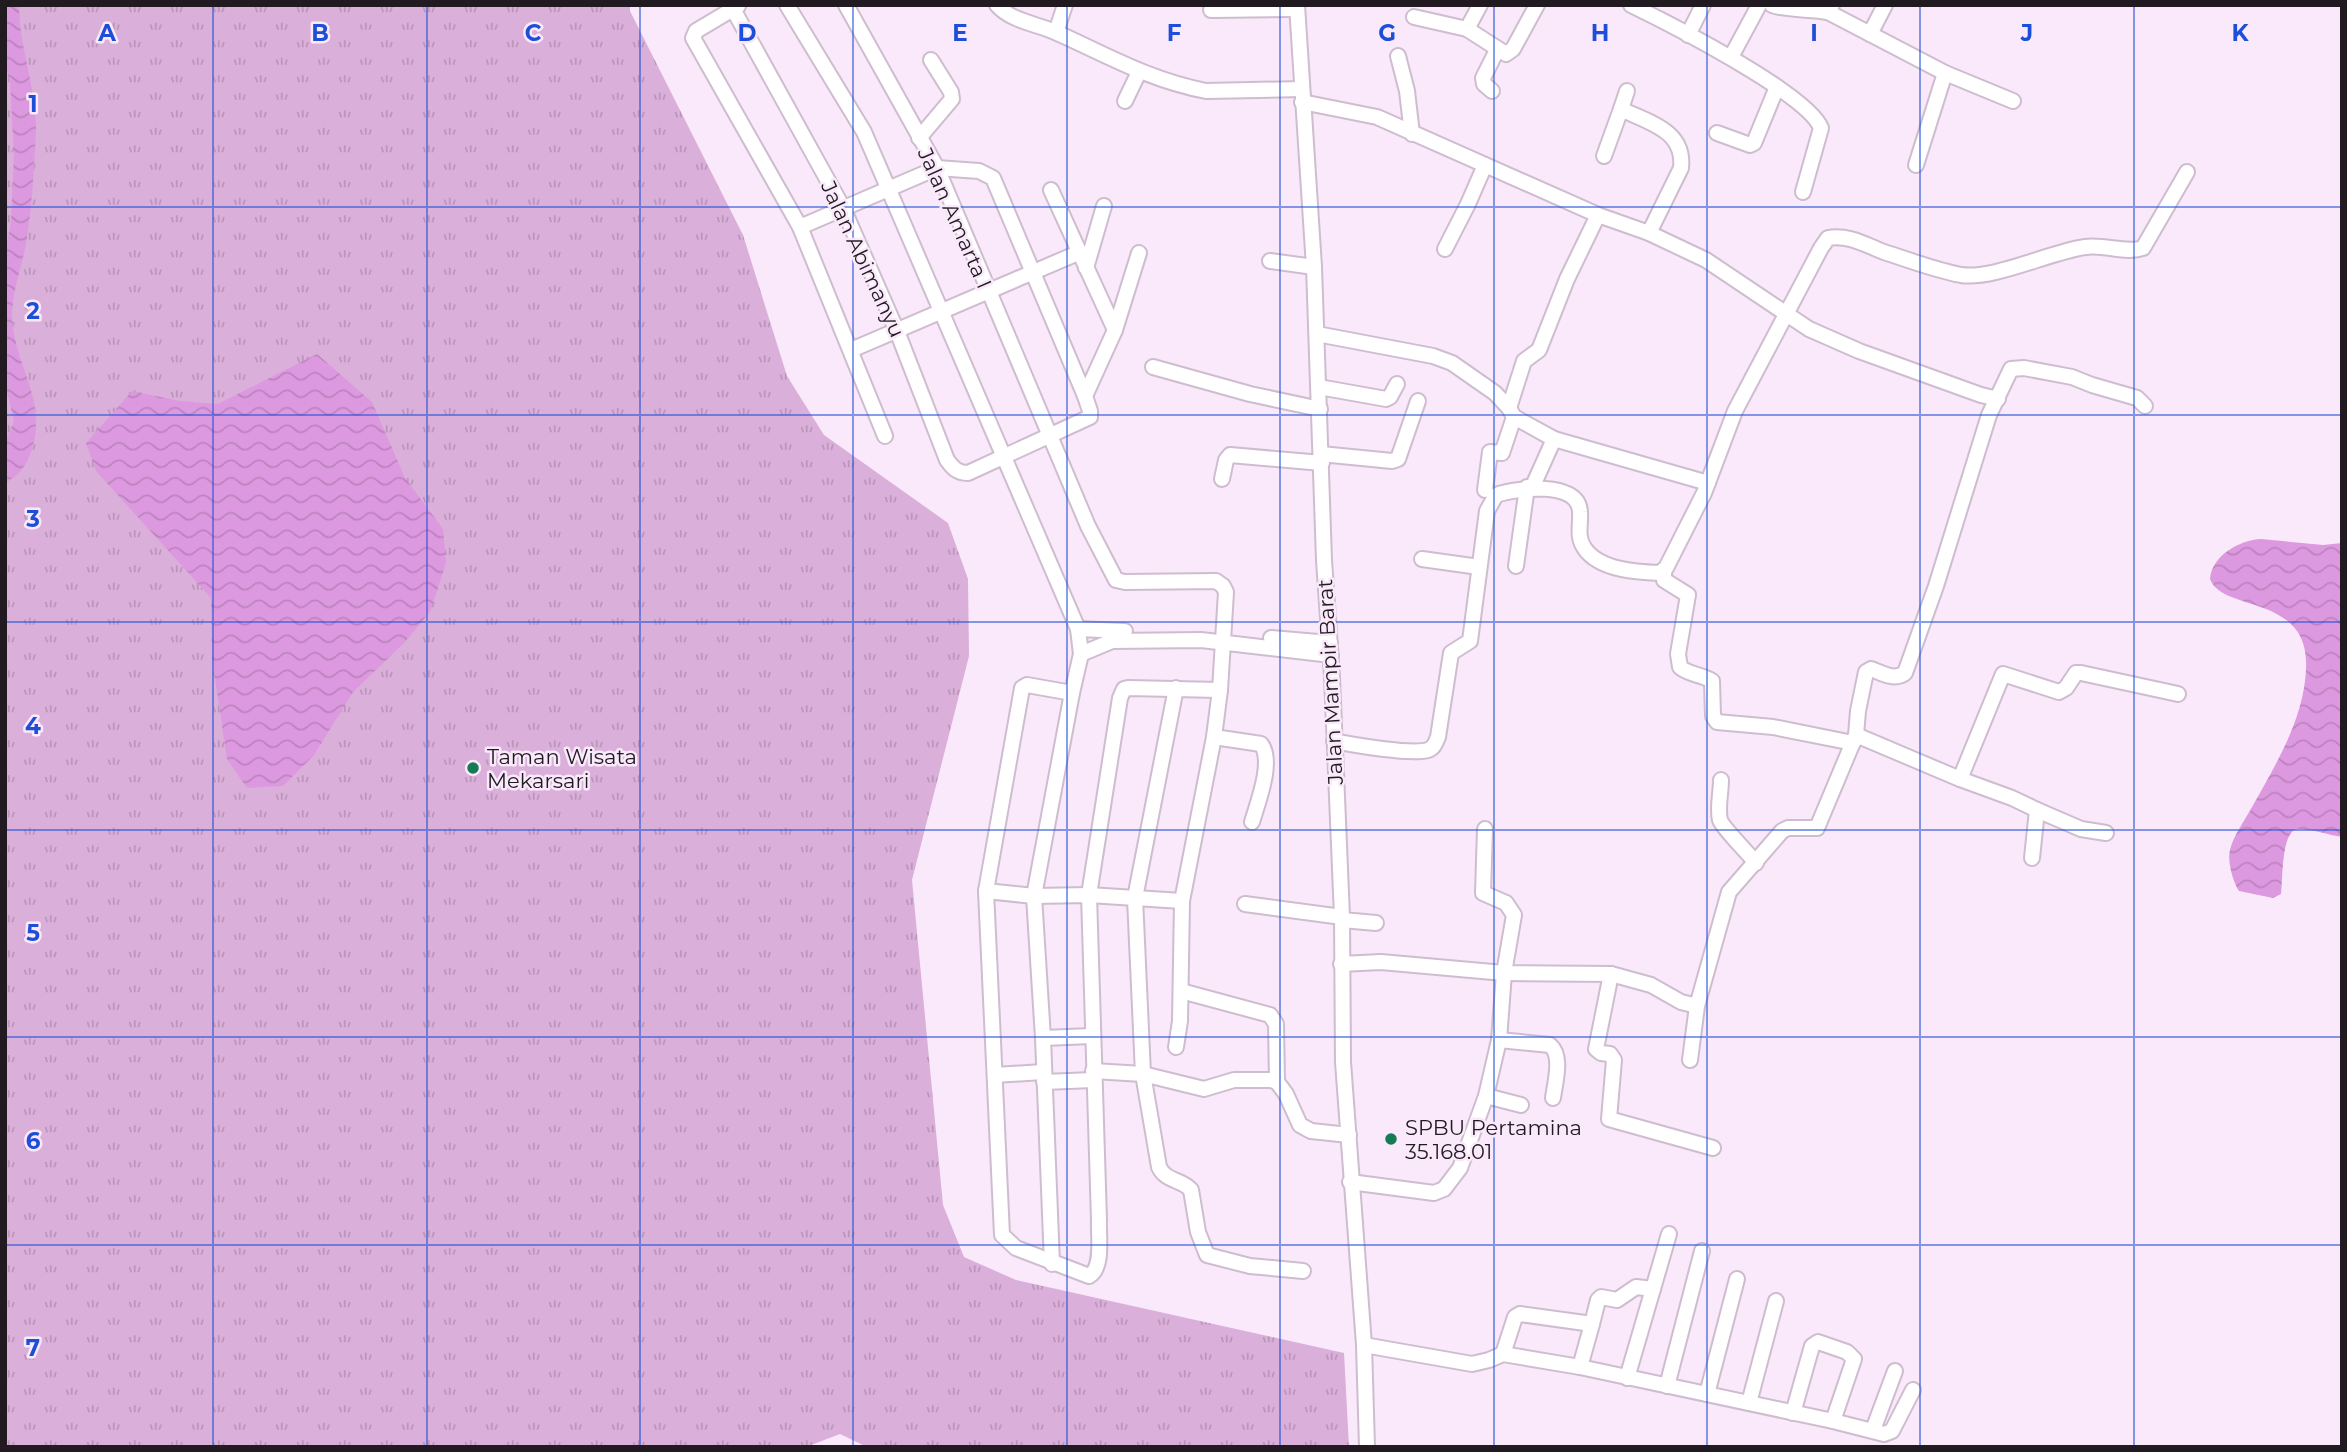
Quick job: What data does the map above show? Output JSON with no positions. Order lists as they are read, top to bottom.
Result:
{
  "streets": {
    "street": ["Jalan Amarta I", "Jalan Abimanyu", "Jalan Mampir Barat"]
  },
  "places": ["Taman Wisata Mekarsari", "SPBU Pertamina 35.168.01"],
  "grid": {
    "columns": [
      "A",
      "B",
      "C",
      "D",
      "E",
      "F",
      "G",
      "H",
      "I",
      "J",
      "K"
    ],
    "rows": [
      "1",
      "2",
      "3",
      "4",
      "5",
      "6",
      "7"
    ]
  }
}
